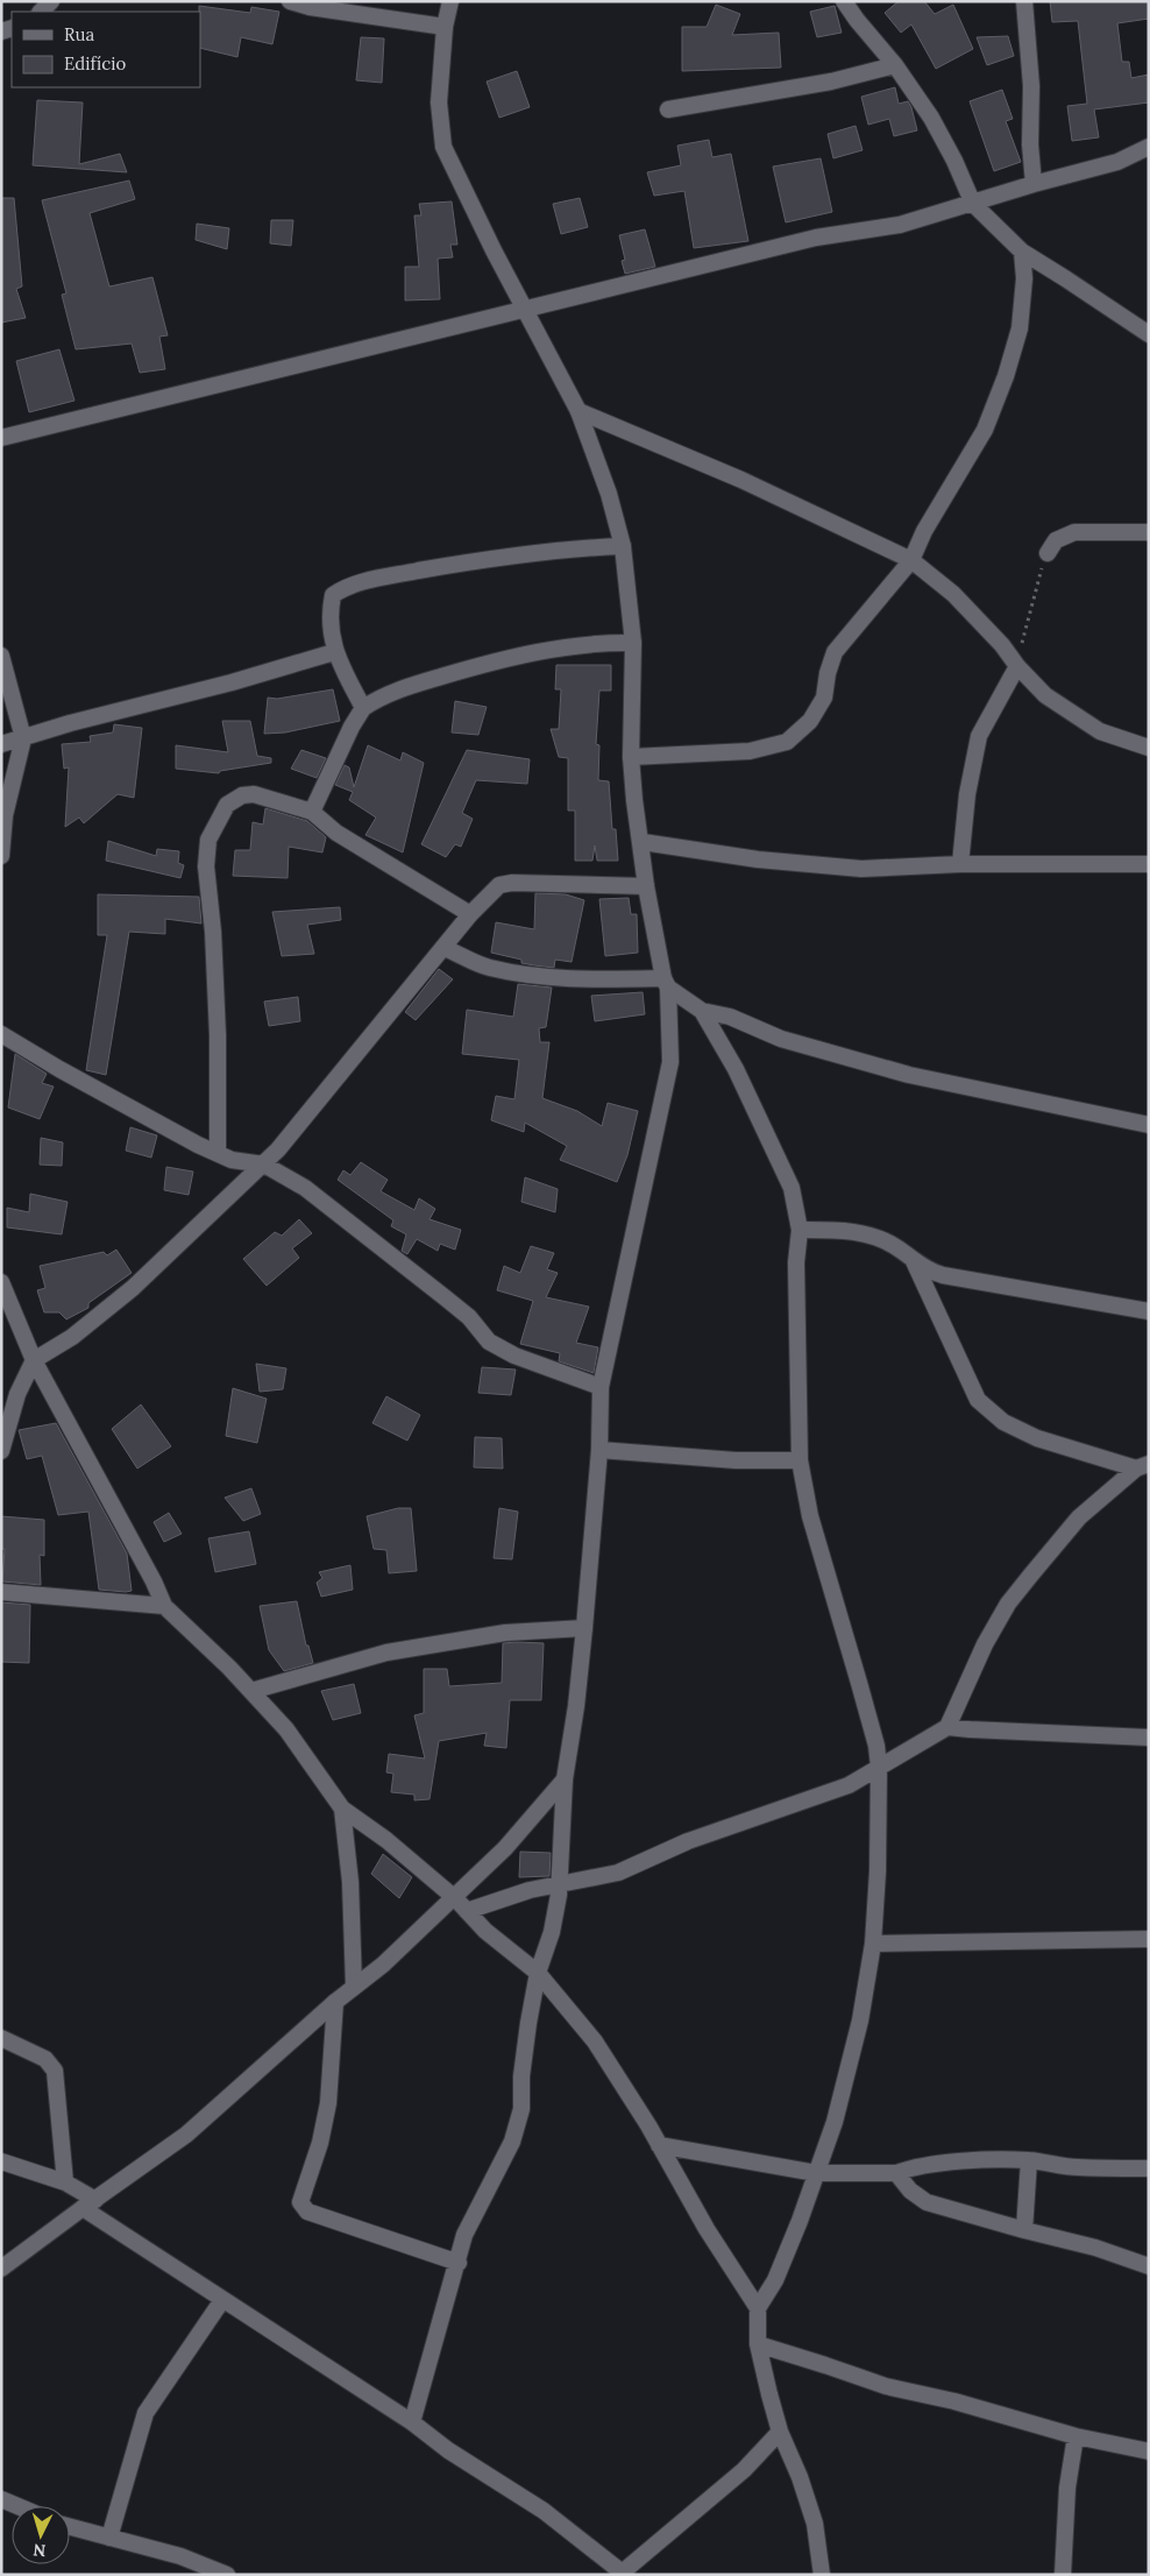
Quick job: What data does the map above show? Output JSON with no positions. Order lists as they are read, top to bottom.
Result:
{
  "legend": ["Rua", "Edifício"],
  "north": "bottom"
}
